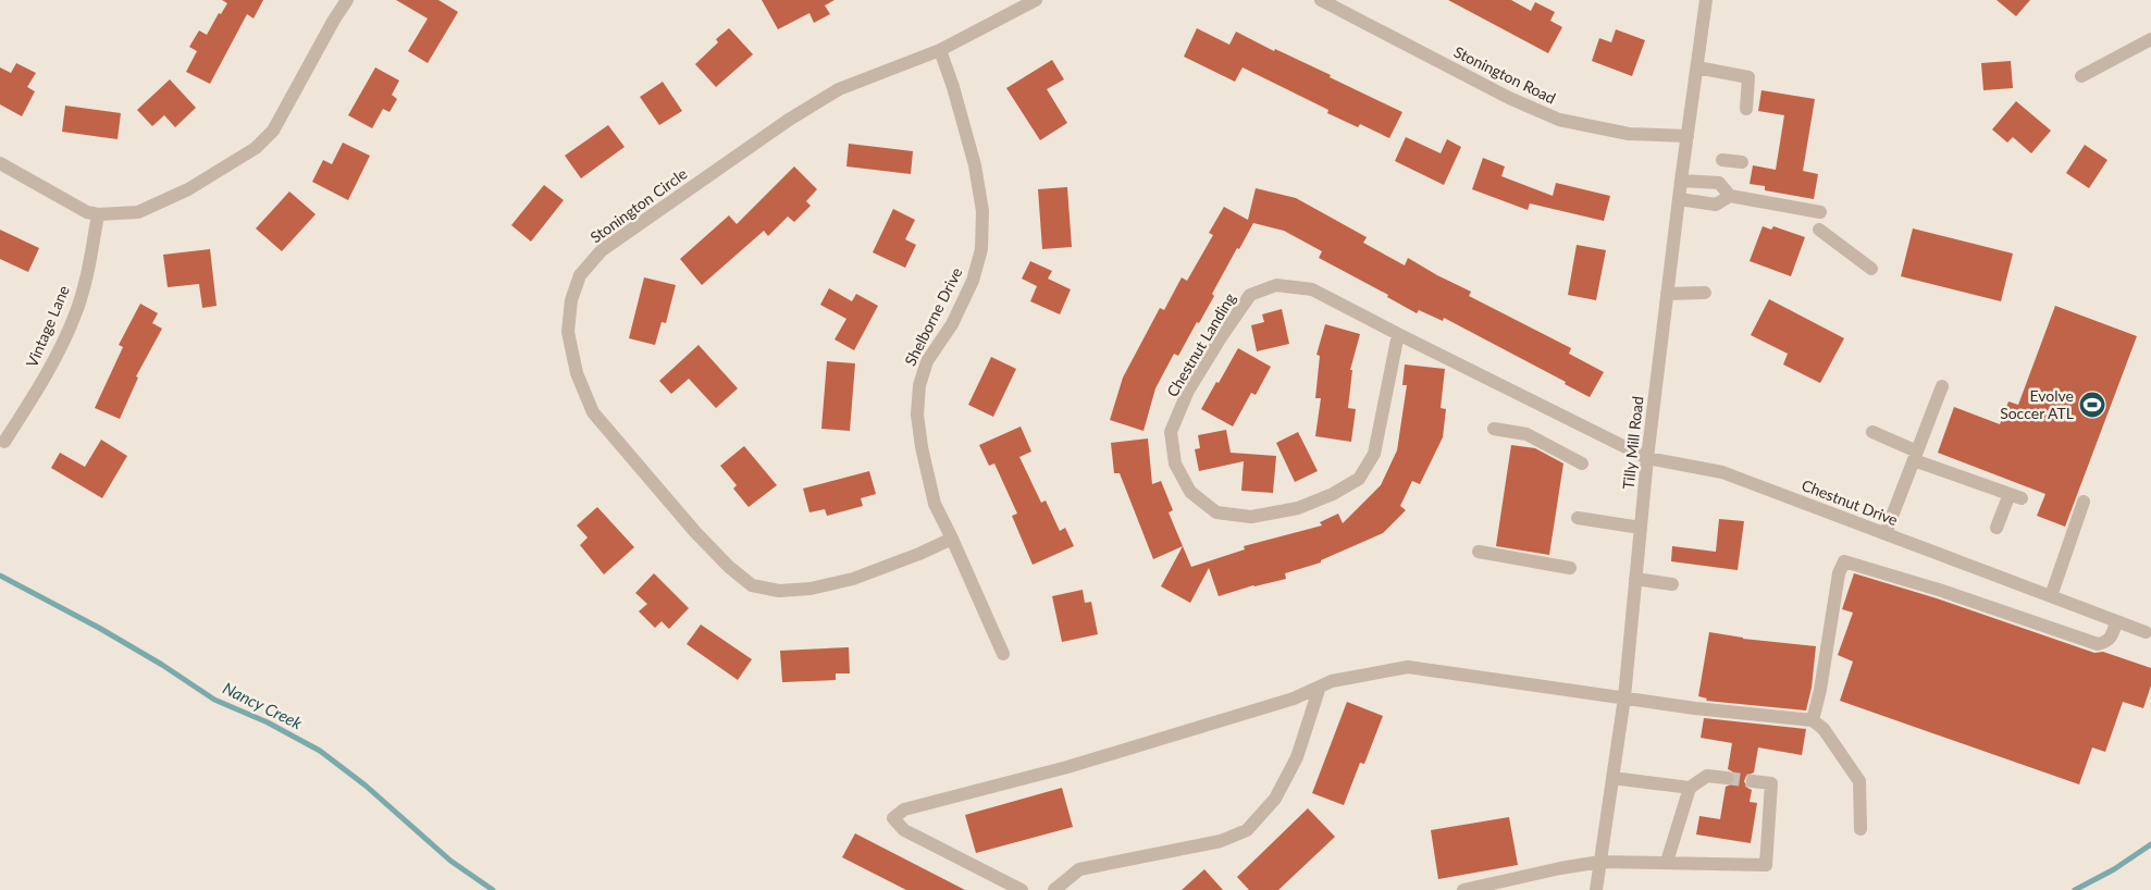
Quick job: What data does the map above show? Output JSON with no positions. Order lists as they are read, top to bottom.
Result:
{
  "streets": {
    "street": [
      "Stonington Road",
      "Stonington Circle",
      "Shelborne Drive",
      "Vintage Lane",
      "Chestnut Landing",
      "Tilly Mill Road",
      "Chestnut Drive"
    ]
  },
  "crossings": [
    ["Stonington Road", "Tilly Mill Road"],
    ["Stonington Circle", "Shelborne Drive"],
    ["Chestnut Landing", "Tilly Mill Road"],
    ["Chestnut Landing", "Chestnut Drive"],
    ["Tilly Mill Road", "Chestnut Drive"]
  ],
  "water": ["Nancy Creek"],
  "places": {
    "sports": ["Evolve Soccer ATL"]
  }
}
